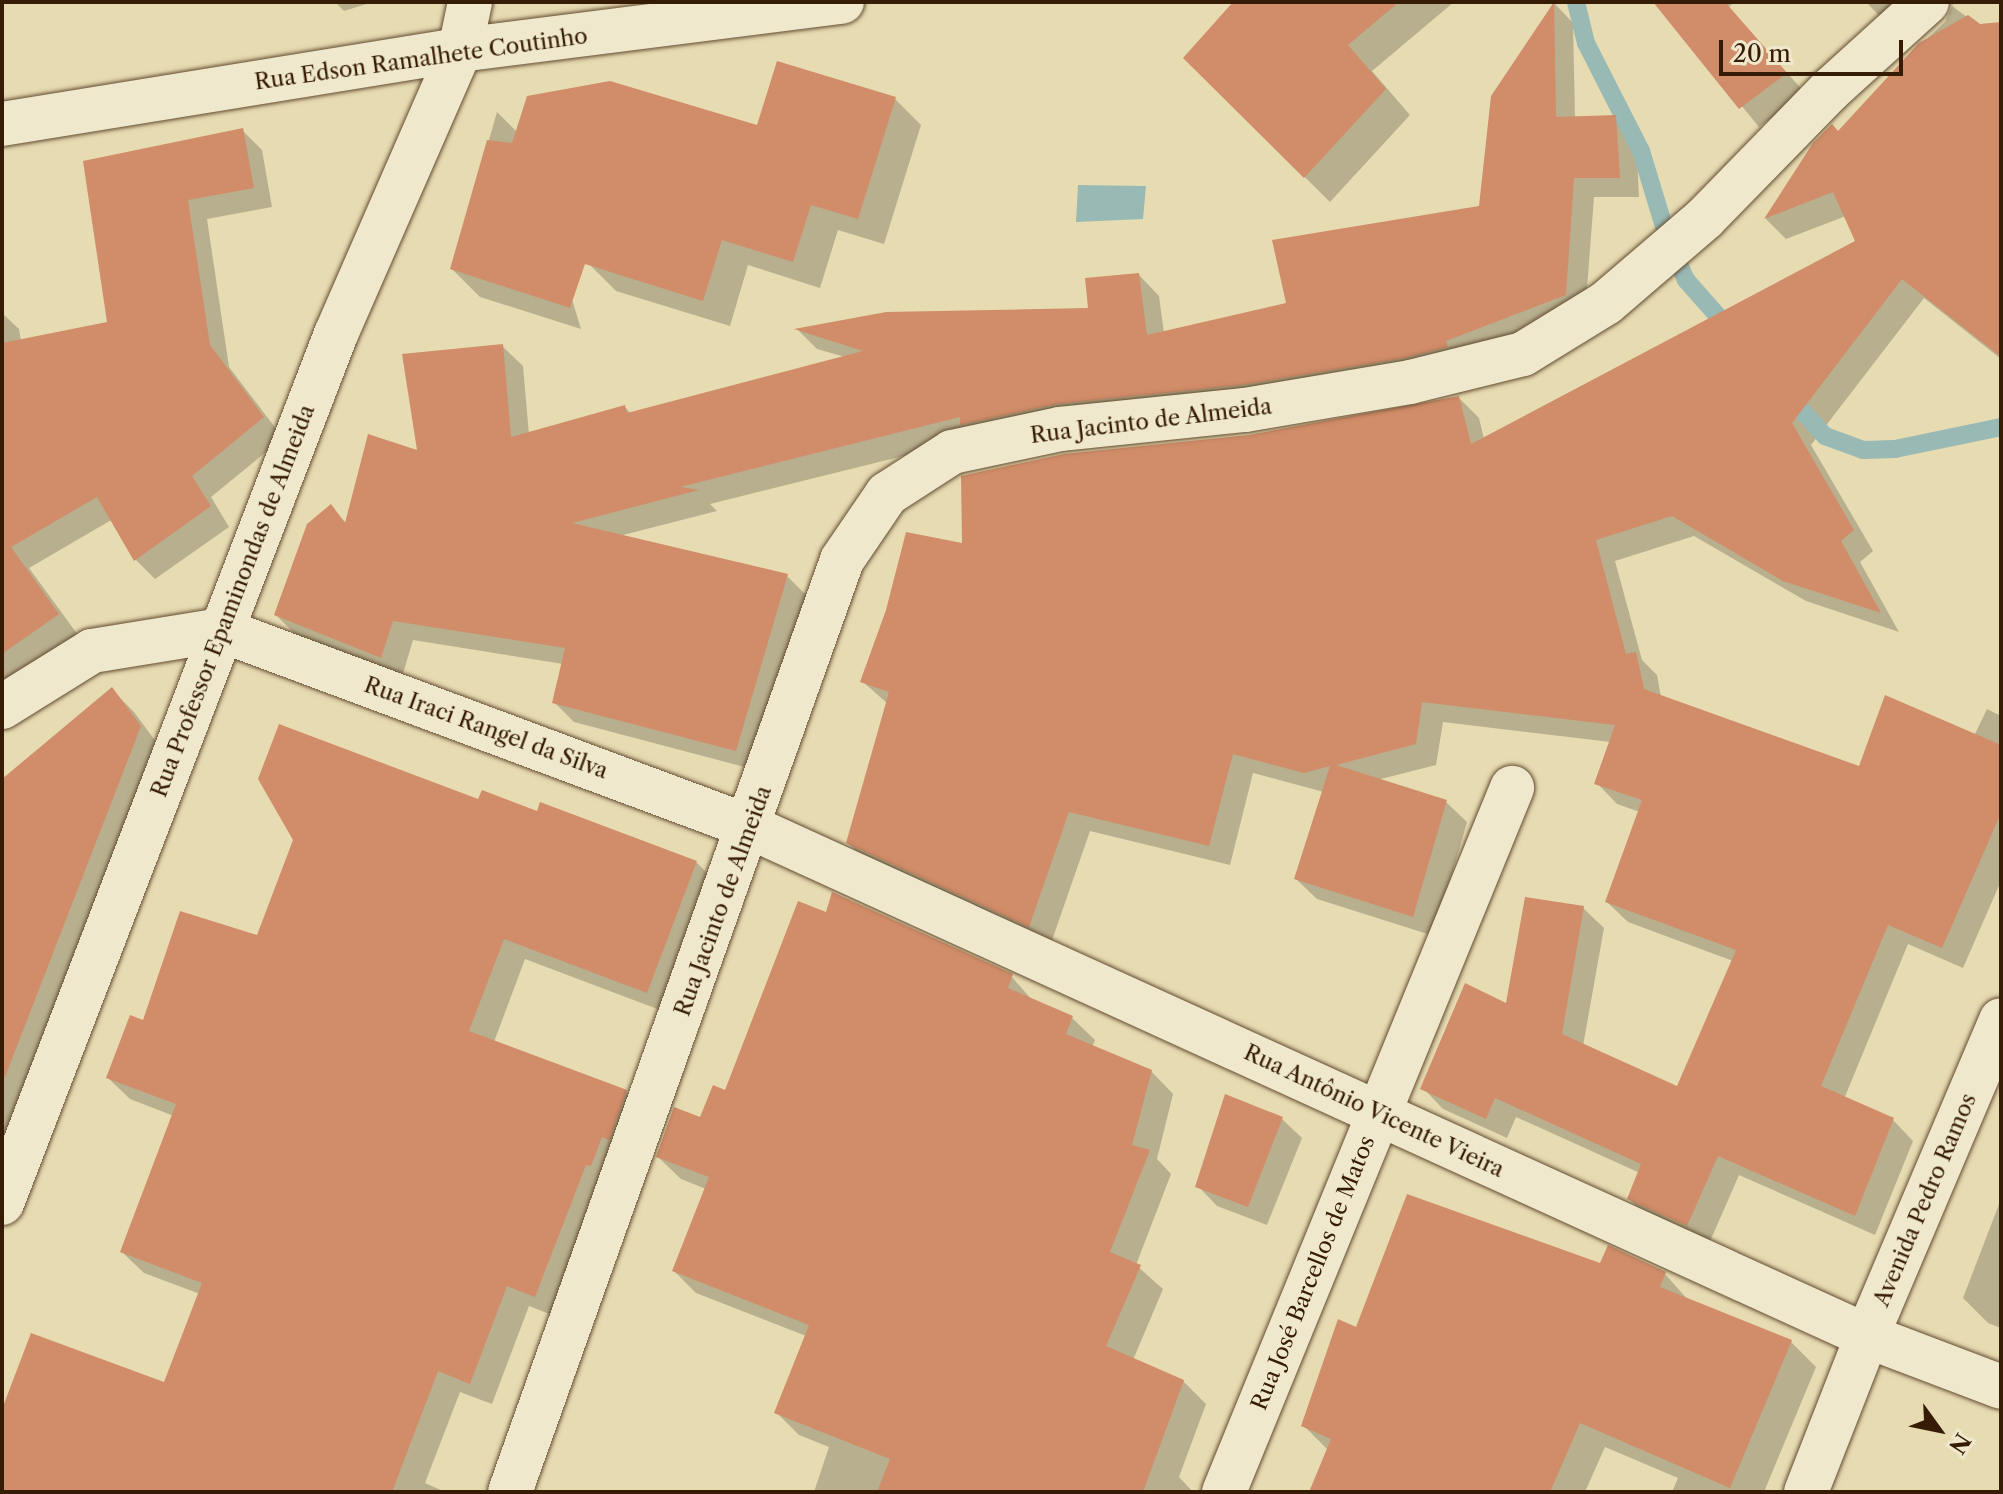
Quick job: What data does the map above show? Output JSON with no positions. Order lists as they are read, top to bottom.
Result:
{
  "streets": {
    "street": [
      "Rua Edson Ramalhete Coutinho",
      "Rua Jacinto de Almeida",
      "Rua Professor Epaminondas de Almeida",
      "Rua Iraci Rangel da Silva",
      "Rua Antônio Vicente Vieira",
      "Avenida Pedro Ramos",
      "Rua José Barcellos de Matos"
    ]
  },
  "crossings": [
    ["Rua Edson Ramalhete Coutinho", "Rua Professor Epaminondas de Almeida"],
    ["Rua Jacinto de Almeida", "Rua Iraci Rangel da Silva"],
    ["Rua Jacinto de Almeida", "Rua Antônio Vicente Vieira"],
    ["Rua Professor Epaminondas de Almeida", "Rua Iraci Rangel da Silva"],
    ["Rua Iraci Rangel da Silva", "Rua Antônio Vicente Vieira"],
    ["Rua Antônio Vicente Vieira", "Avenida Pedro Ramos"],
    ["Rua Antônio Vicente Vieira", "Rua José Barcellos de Matos"]
  ],
  "scale_bar": "20 m",
  "north": "bottom right"
}
